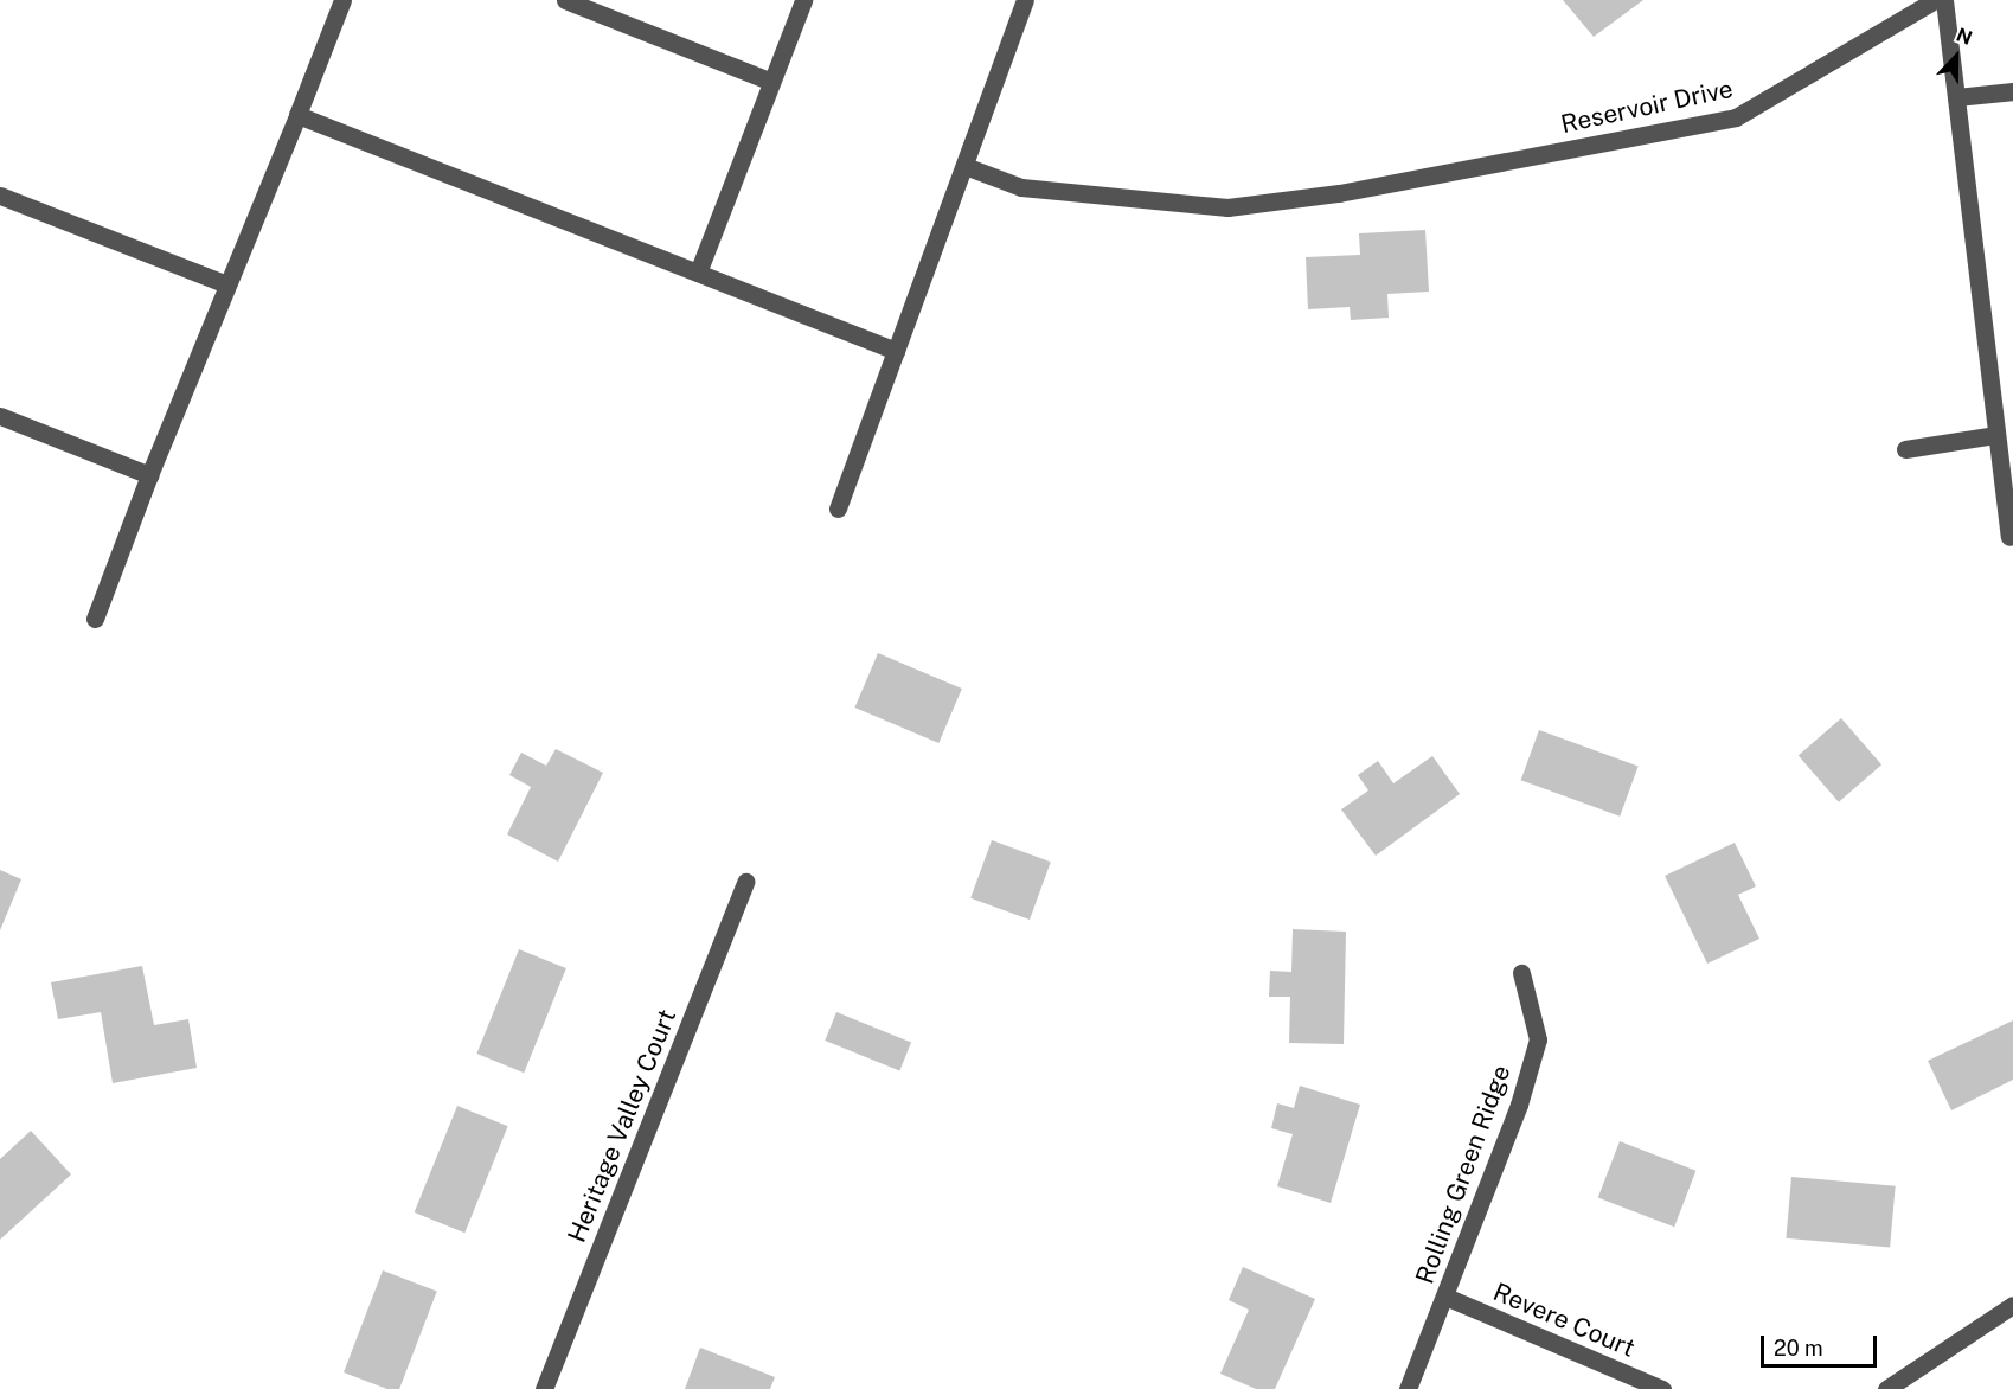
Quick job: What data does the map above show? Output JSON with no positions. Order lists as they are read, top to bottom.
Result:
{
  "streets": {
    "street": [
      "Reservoir Drive",
      "Heritage Valley Court",
      "Rolling Green Ridge",
      "Revere Court"
    ]
  },
  "crossings": [
    ["Rolling Green Ridge", "Revere Court"]
  ],
  "scale_bar": "20 m",
  "north": "top"
}
